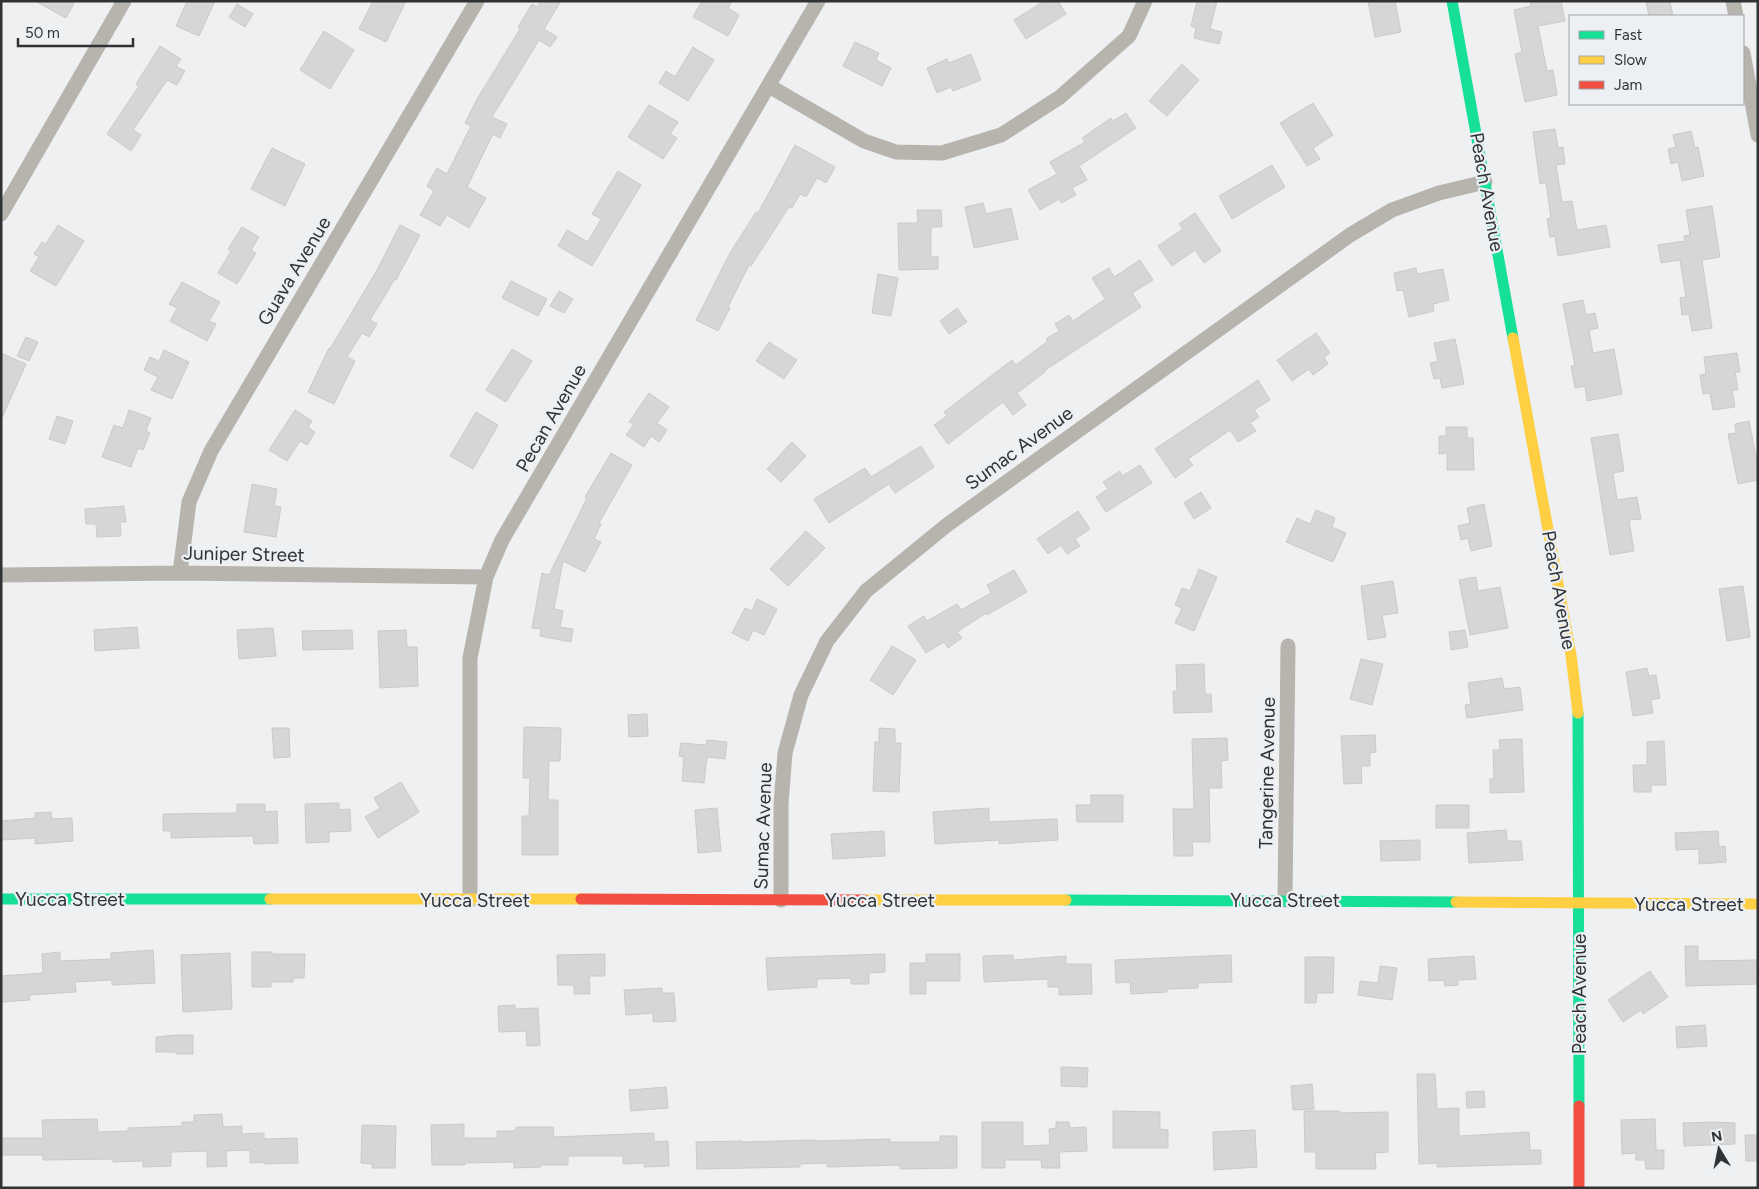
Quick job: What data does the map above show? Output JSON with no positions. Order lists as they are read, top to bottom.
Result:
{
  "streets": {
    "street": [
      "Peach Avenue",
      "Guava Avenue",
      "Pecan Avenue",
      "Sumac Avenue",
      "Juniper Street",
      "Tangerine Avenue",
      "Yucca Street"
    ]
  },
  "crossings": [
    ["Peach Avenue", "Sumac Avenue"],
    ["Peach Avenue", "Yucca Street"],
    ["Guava Avenue", "Juniper Street"],
    ["Pecan Avenue", "Juniper Street"],
    ["Pecan Avenue", "Yucca Street"],
    ["Sumac Avenue", "Yucca Street"],
    ["Tangerine Avenue", "Yucca Street"]
  ],
  "legend": ["Fast", "Slow", "Jam"],
  "scale_bar": "50 m",
  "north": "top"
}
